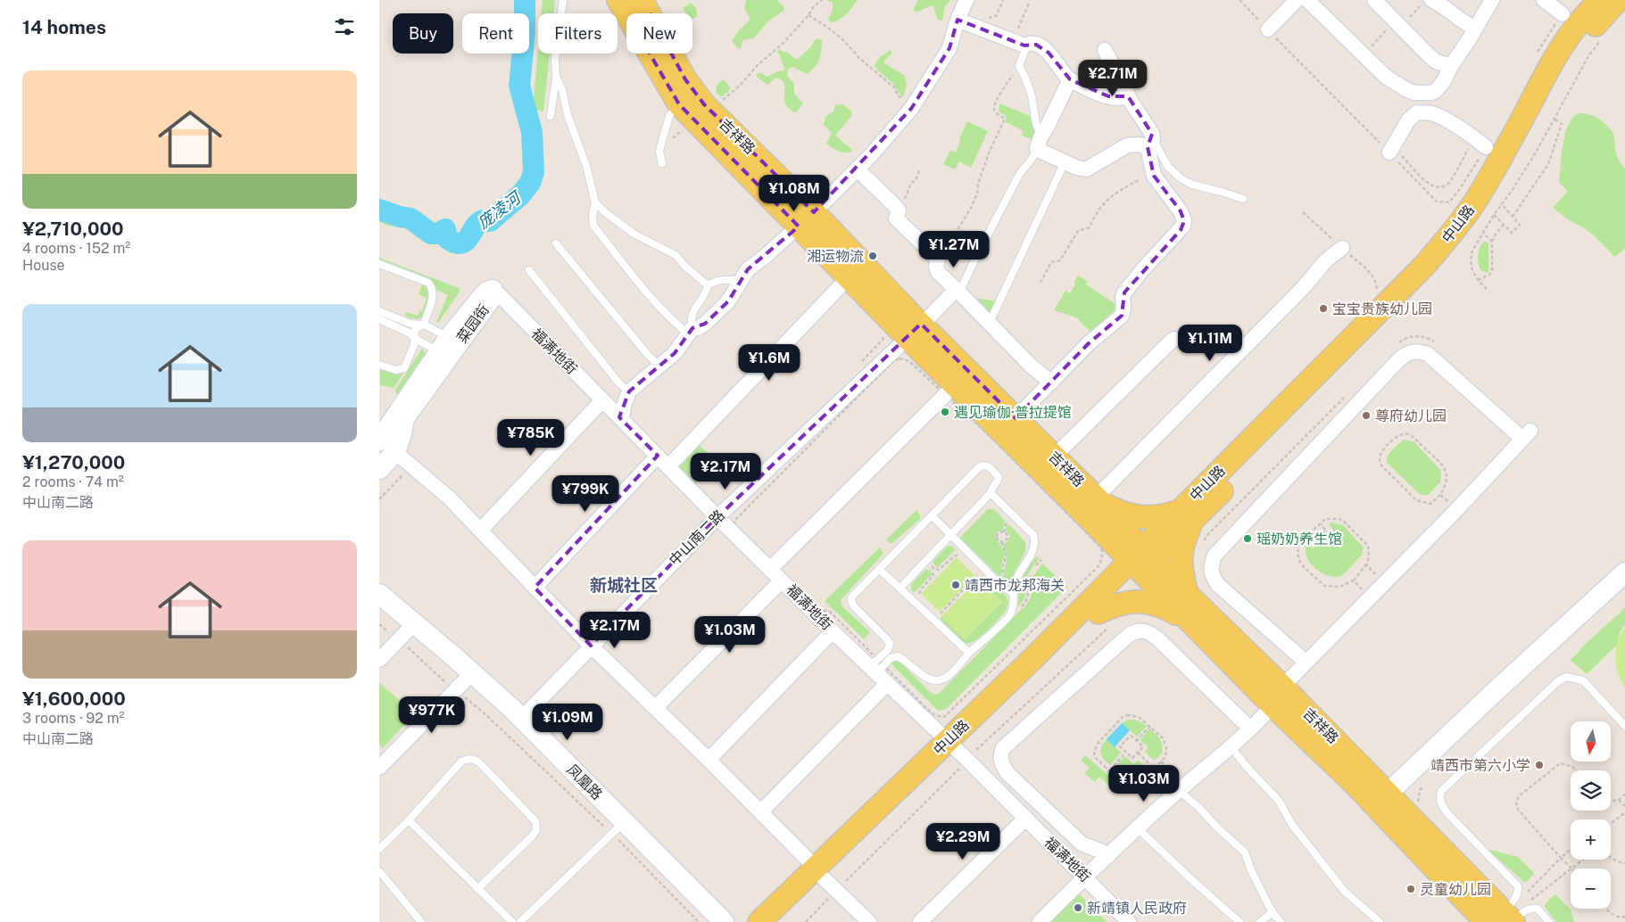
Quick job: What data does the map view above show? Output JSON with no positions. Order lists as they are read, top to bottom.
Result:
{
  "streets": {
    "main road": [
      "吉祥路",
      "中山路",
      "菜园街",
      "凤凰路"
    ],
    "street": ["福满地街", "中山南二路"]
  },
  "crossings": [
    ["吉祥路", "中山路"],
    ["吉祥路", "中山南二路"],
    ["中山路", "福满地街"],
    ["菜园街", "福满地街"],
    ["福满地街", "中山南二路"],
    ["中山南二路", "凤凰路"]
  ],
  "districts": ["新城社区"],
  "water": ["庞凌河"],
  "places": [
    "湘运物流",
    "宝宝贵族幼儿园",
    "遇见瑜伽·普拉提馆",
    "尊府幼儿园",
    "瑶奶奶养生馆",
    "靖西市龙邦海关",
    "靖西市第六小学",
    "灵童幼儿园",
    "新靖镇人民政府"
  ],
  "north": "bottom",
  "page": {
    "heading": "14 homes",
    "chip": [
      "Buy",
      "Rent",
      "Filters",
      "New"
    ],
    "list": [
      {
        "name": "¥2,710,000",
        "note": "4 rooms · 152 m² · House"
      },
      {
        "name": "¥1,270,000",
        "note": "2 rooms · 74 m² · 中山南二路"
      },
      {
        "name": "¥1,600,000",
        "note": "3 rooms · 92 m² · 中山南二路"
      }
    ],
    "price": [
      "¥2.71M",
      "¥1.08M",
      "¥1.27M",
      "¥1.11M",
      "¥1.6M",
      "¥785K",
      "¥2.17M",
      "¥799K",
      "¥2.17M",
      "¥1.03M",
      "¥977K",
      "¥1.09M",
      "¥1.03M",
      "¥2.29M"
    ],
    "map_buttons": ["+", "−"]
  }
}
